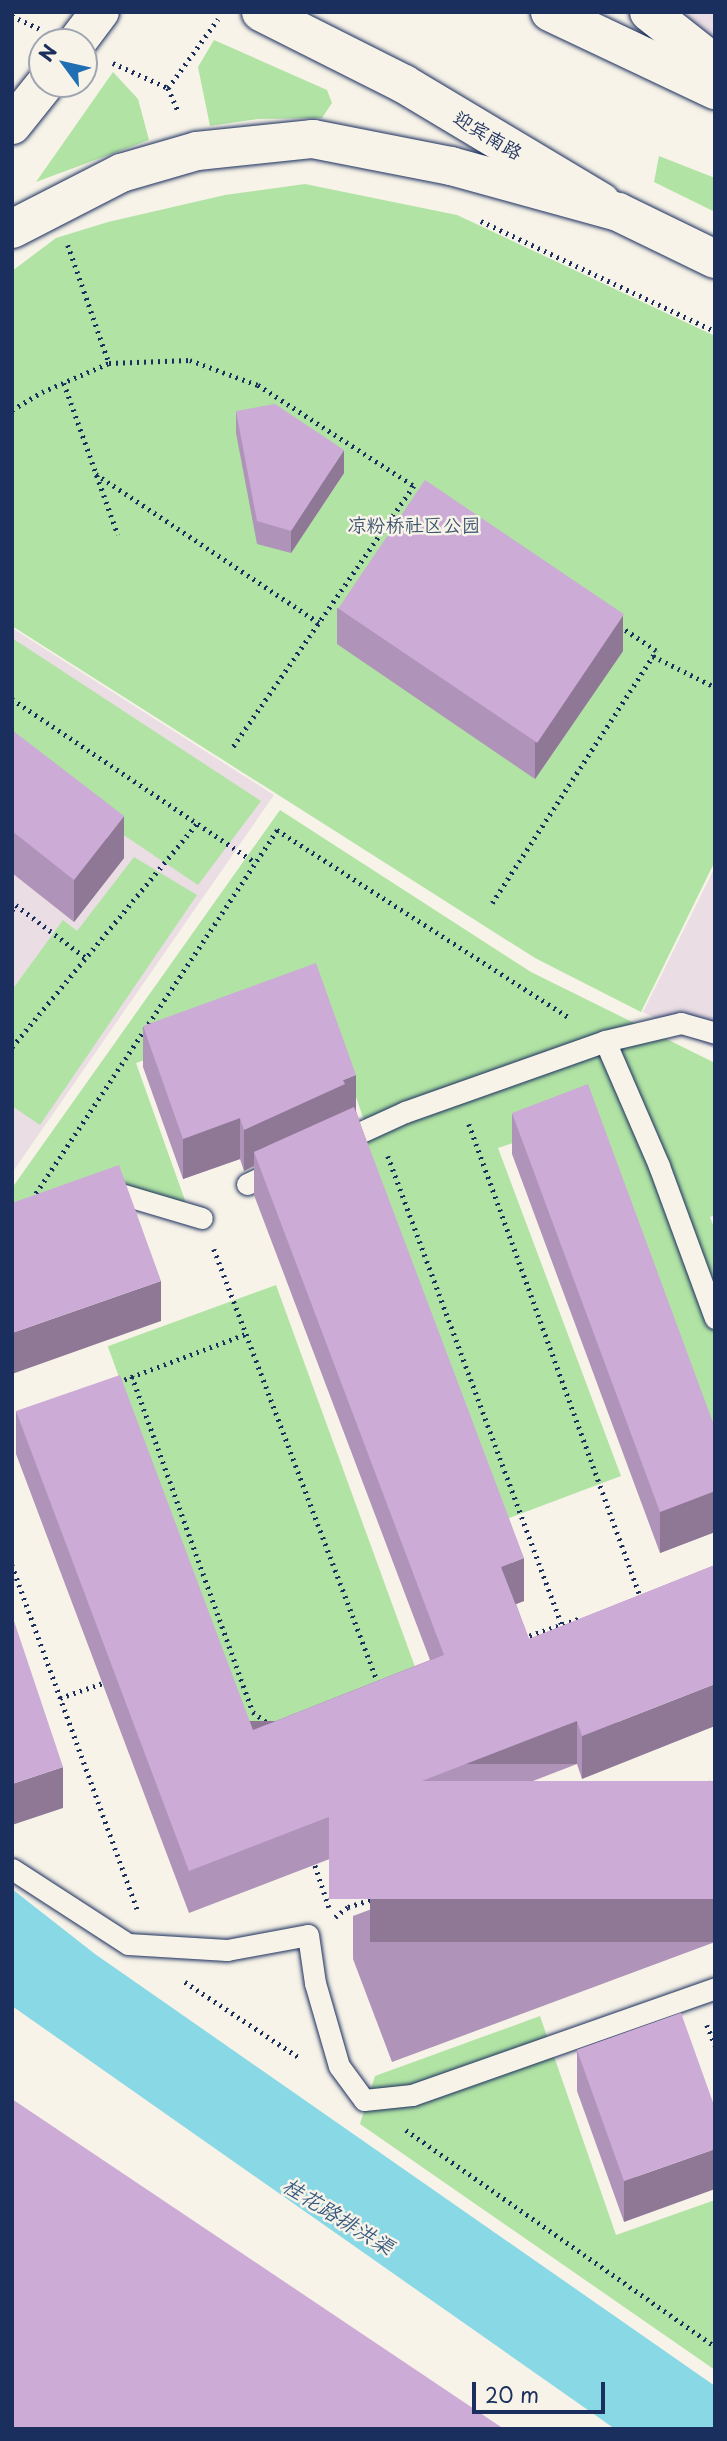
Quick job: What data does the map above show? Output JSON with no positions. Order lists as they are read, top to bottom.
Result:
{
  "streets": {
    "main road": ["迎宾南路"]
  },
  "water": ["桂花路排洪渠"],
  "parks": ["凉粉桥社区公园"],
  "scale_bar": "20 m",
  "north": "top left"
}
